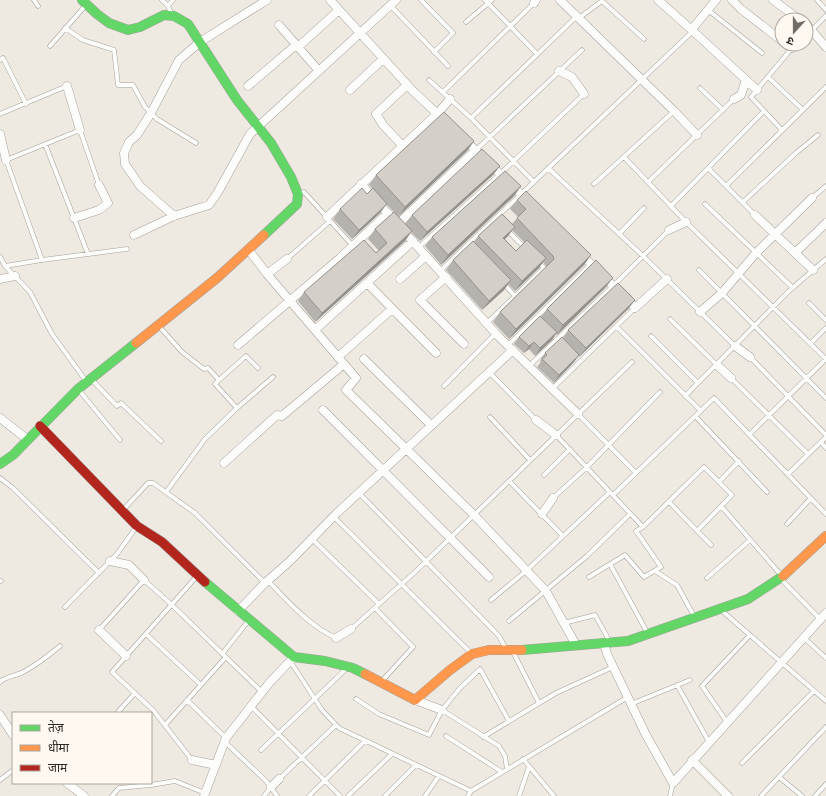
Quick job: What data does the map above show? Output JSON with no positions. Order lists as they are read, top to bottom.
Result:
{
  "legend": ["तेज़", "धीमा", "जाम"],
  "north": "bottom"
}
